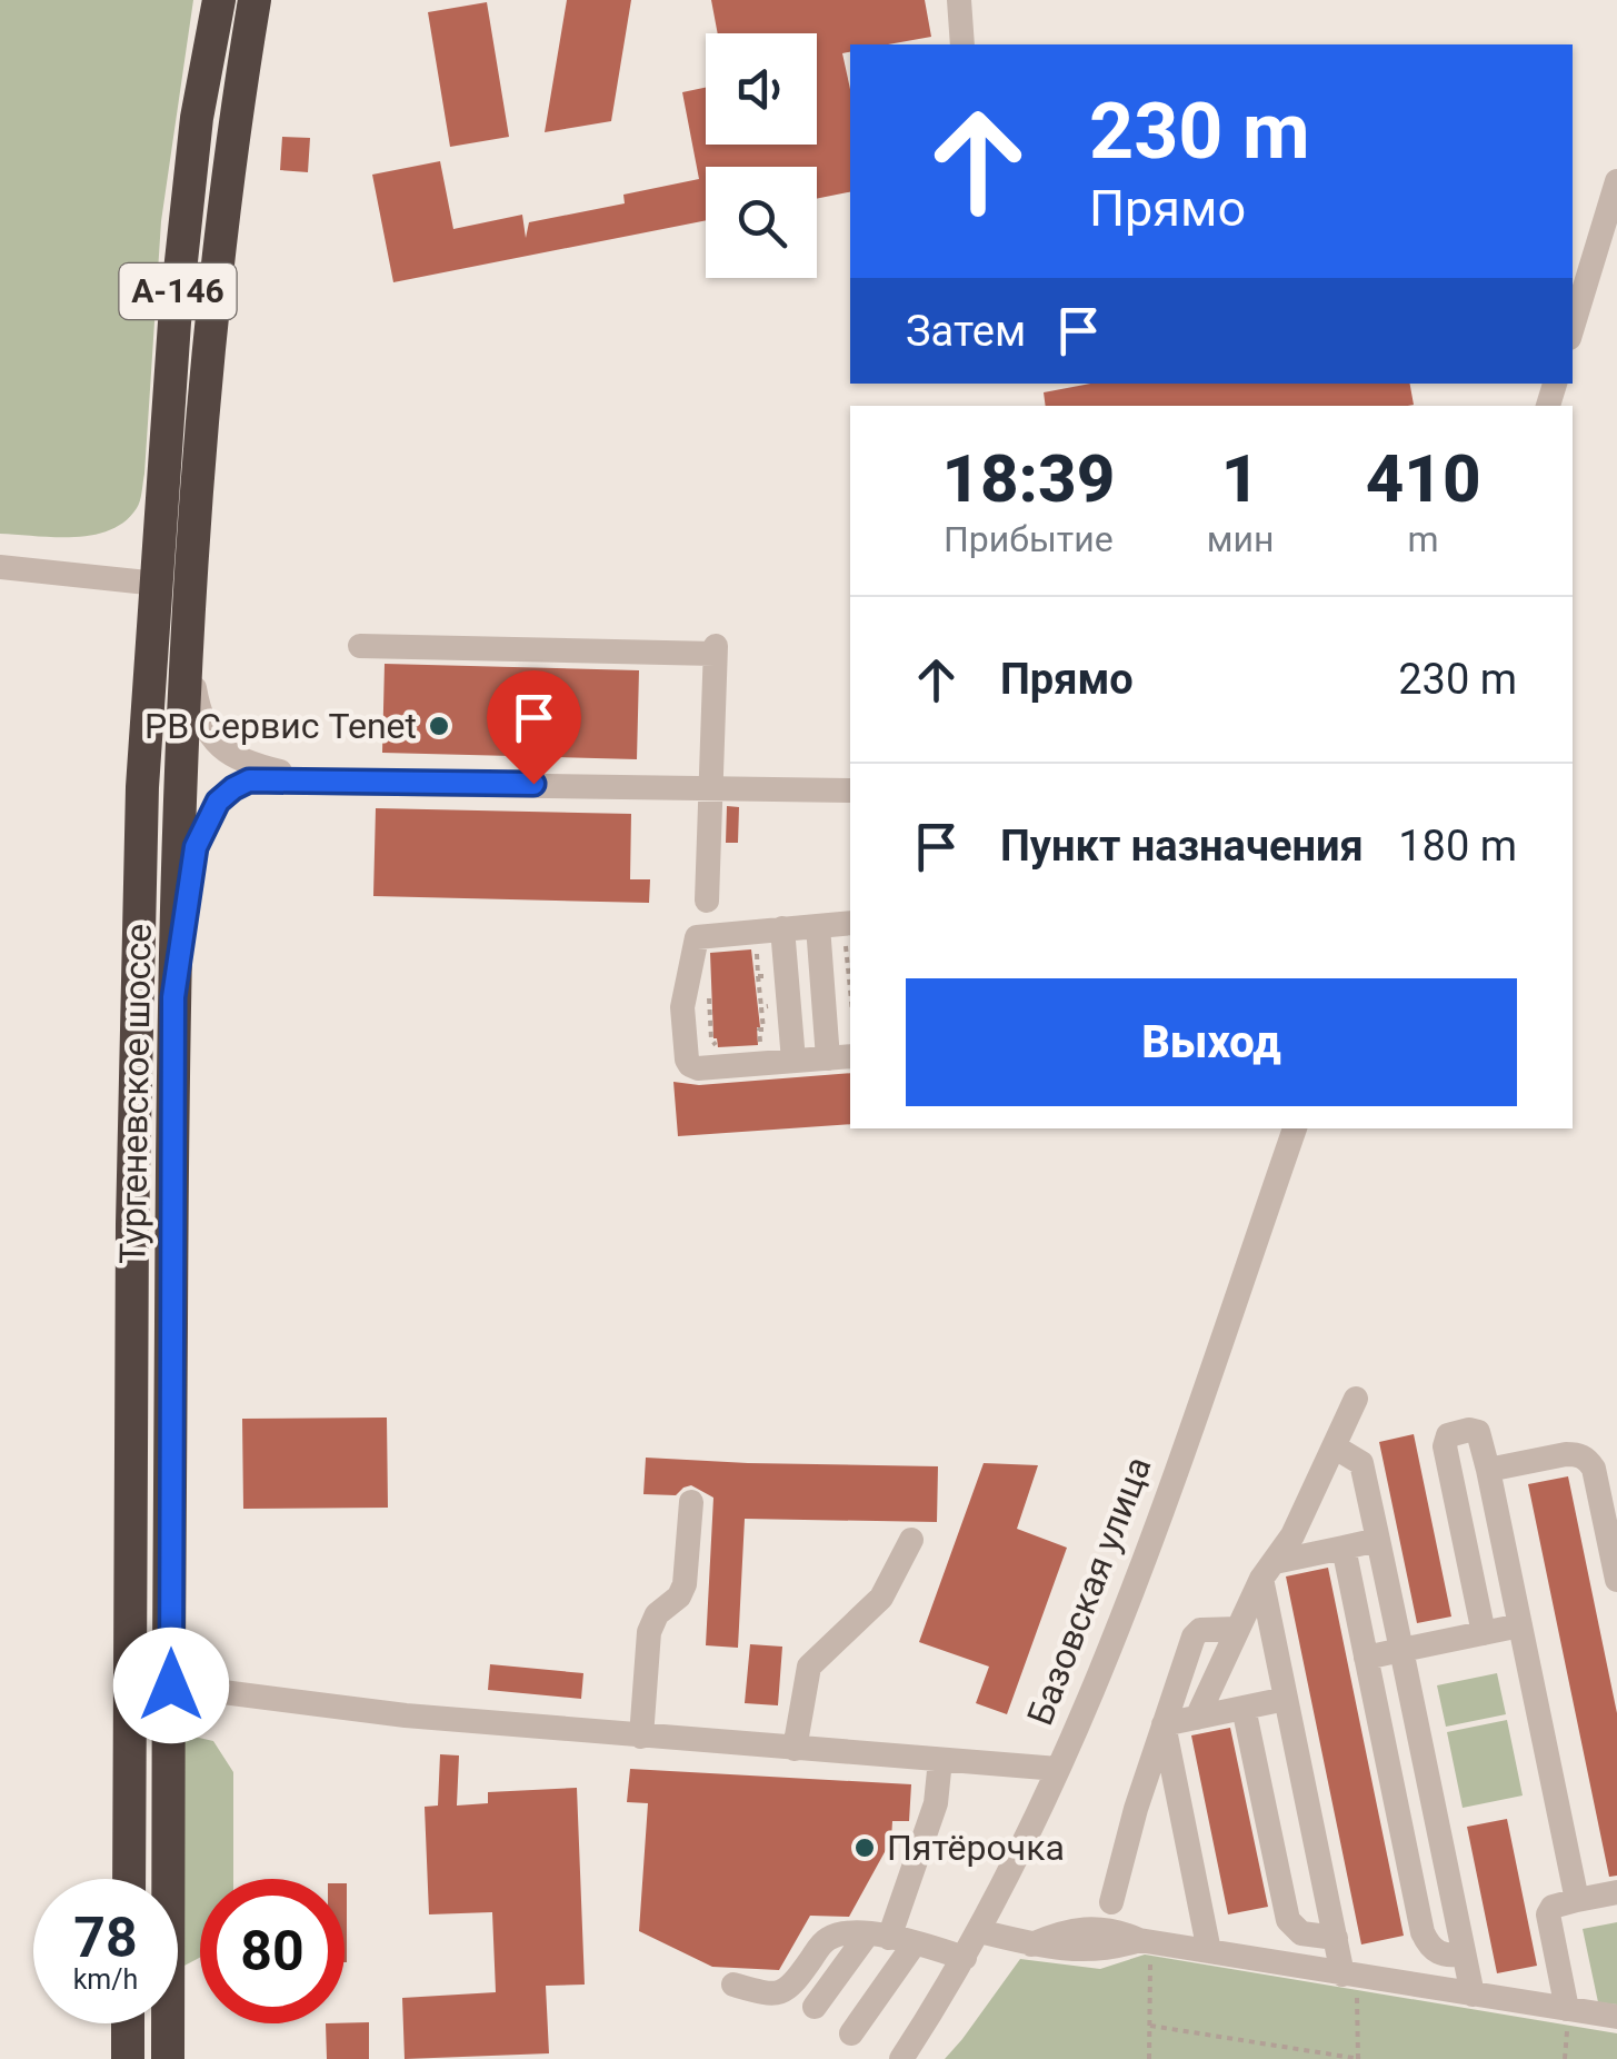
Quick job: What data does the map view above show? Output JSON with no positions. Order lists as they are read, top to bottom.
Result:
{
  "streets": {
    "highway": ["А-146", "Тургеневское шоссе"],
    "street": ["Базовская улица"]
  },
  "places": ["PB Сервис Tenet", "Пятёрочка"],
  "page": {
    "turn": ["230 m", "Прямо"],
    "then": "Затем",
    "eta": [
      "18:39",
      "Прибытие",
      "1",
      "мин",
      "410",
      "m"
    ],
    "list": [
      {
        "name": "Прямо",
        "value": "230 m"
      },
      {
        "name": "Пункт назначения",
        "value": "180 m"
      }
    ],
    "buttons": "Выход",
    "speed": "78 km/h",
    "limit": "80"
  }
}
